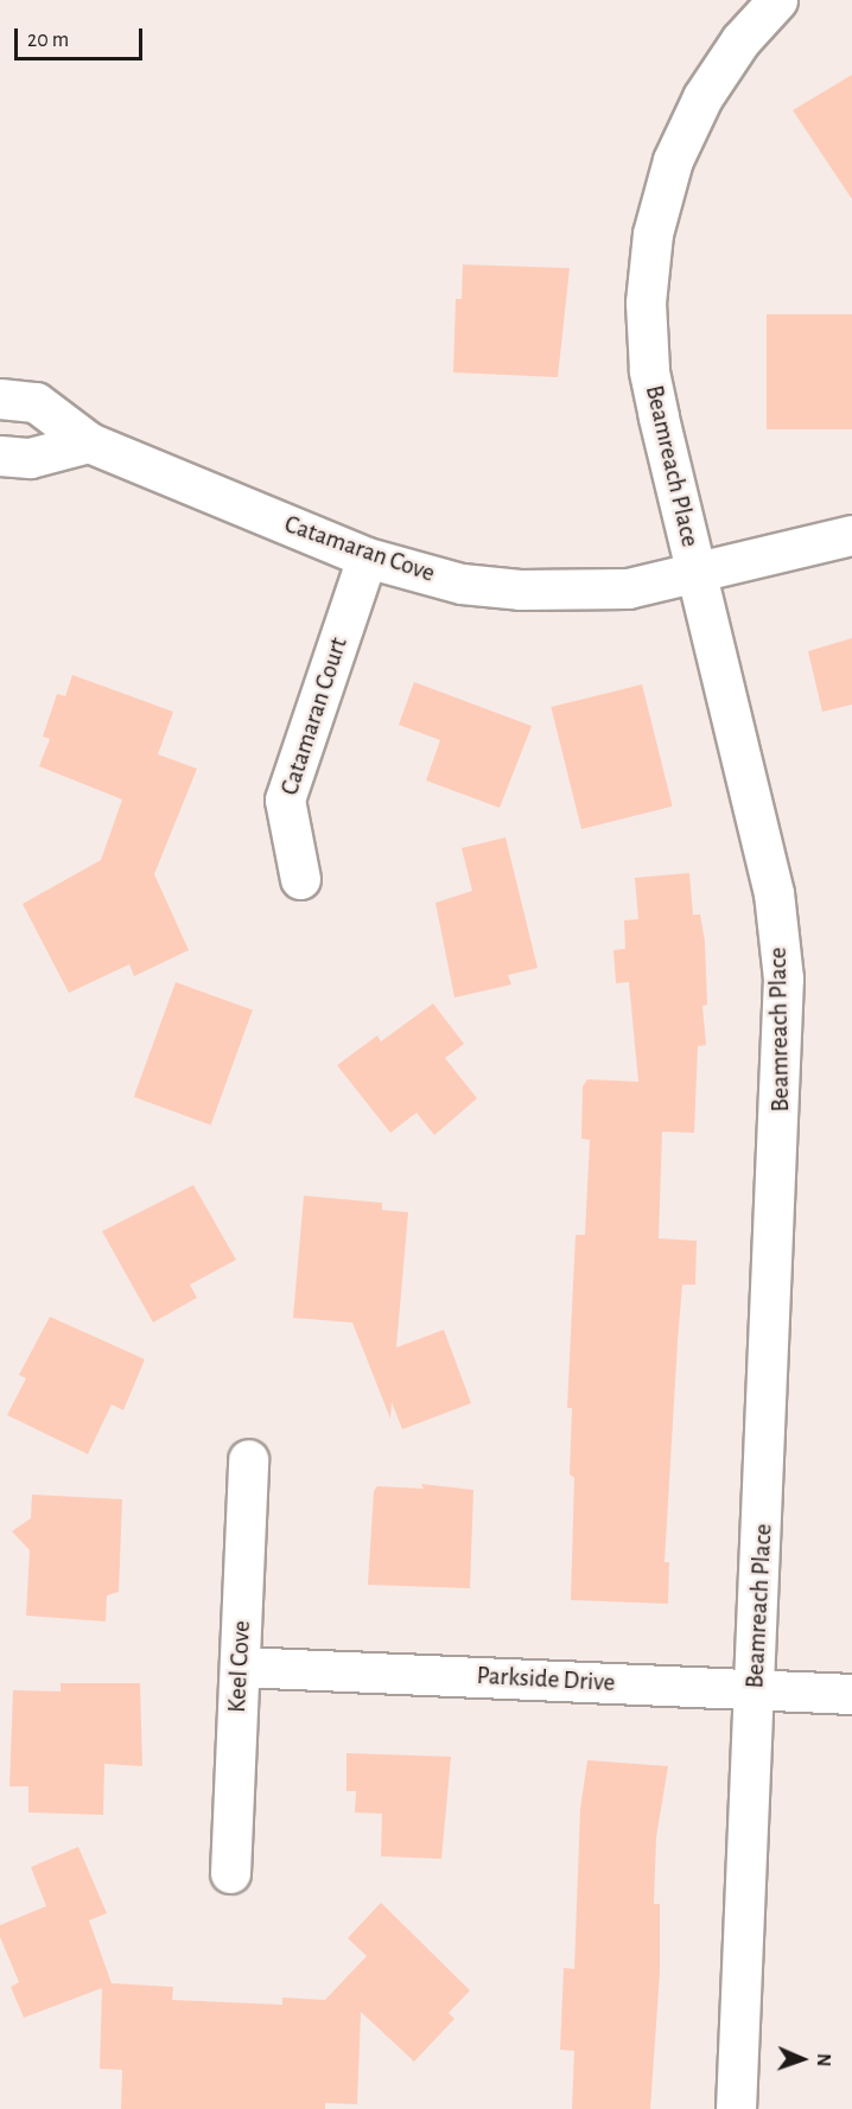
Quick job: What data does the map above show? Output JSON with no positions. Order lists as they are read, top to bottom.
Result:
{
  "streets": {
    "street": [
      "Beamreach Place",
      "Catamaran Cove",
      "Catamaran Court",
      "Keel Cove",
      "Parkside Drive"
    ]
  },
  "crossings": [
    ["Beamreach Place", "Catamaran Cove"],
    ["Beamreach Place", "Parkside Drive"],
    ["Catamaran Cove", "Catamaran Court"],
    ["Keel Cove", "Parkside Drive"]
  ],
  "scale_bar": "20 m",
  "north": "right"
}
